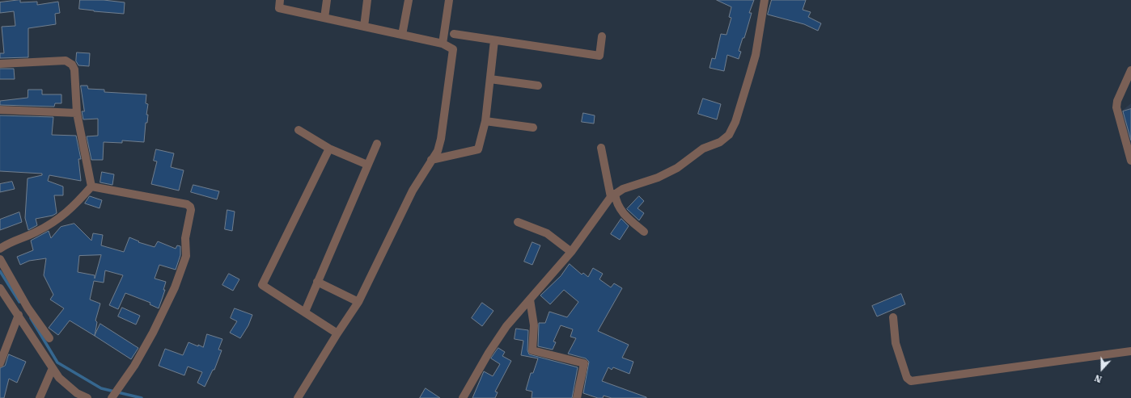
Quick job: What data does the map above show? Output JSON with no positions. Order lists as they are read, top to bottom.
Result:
{
  "north": "bottom"
}
